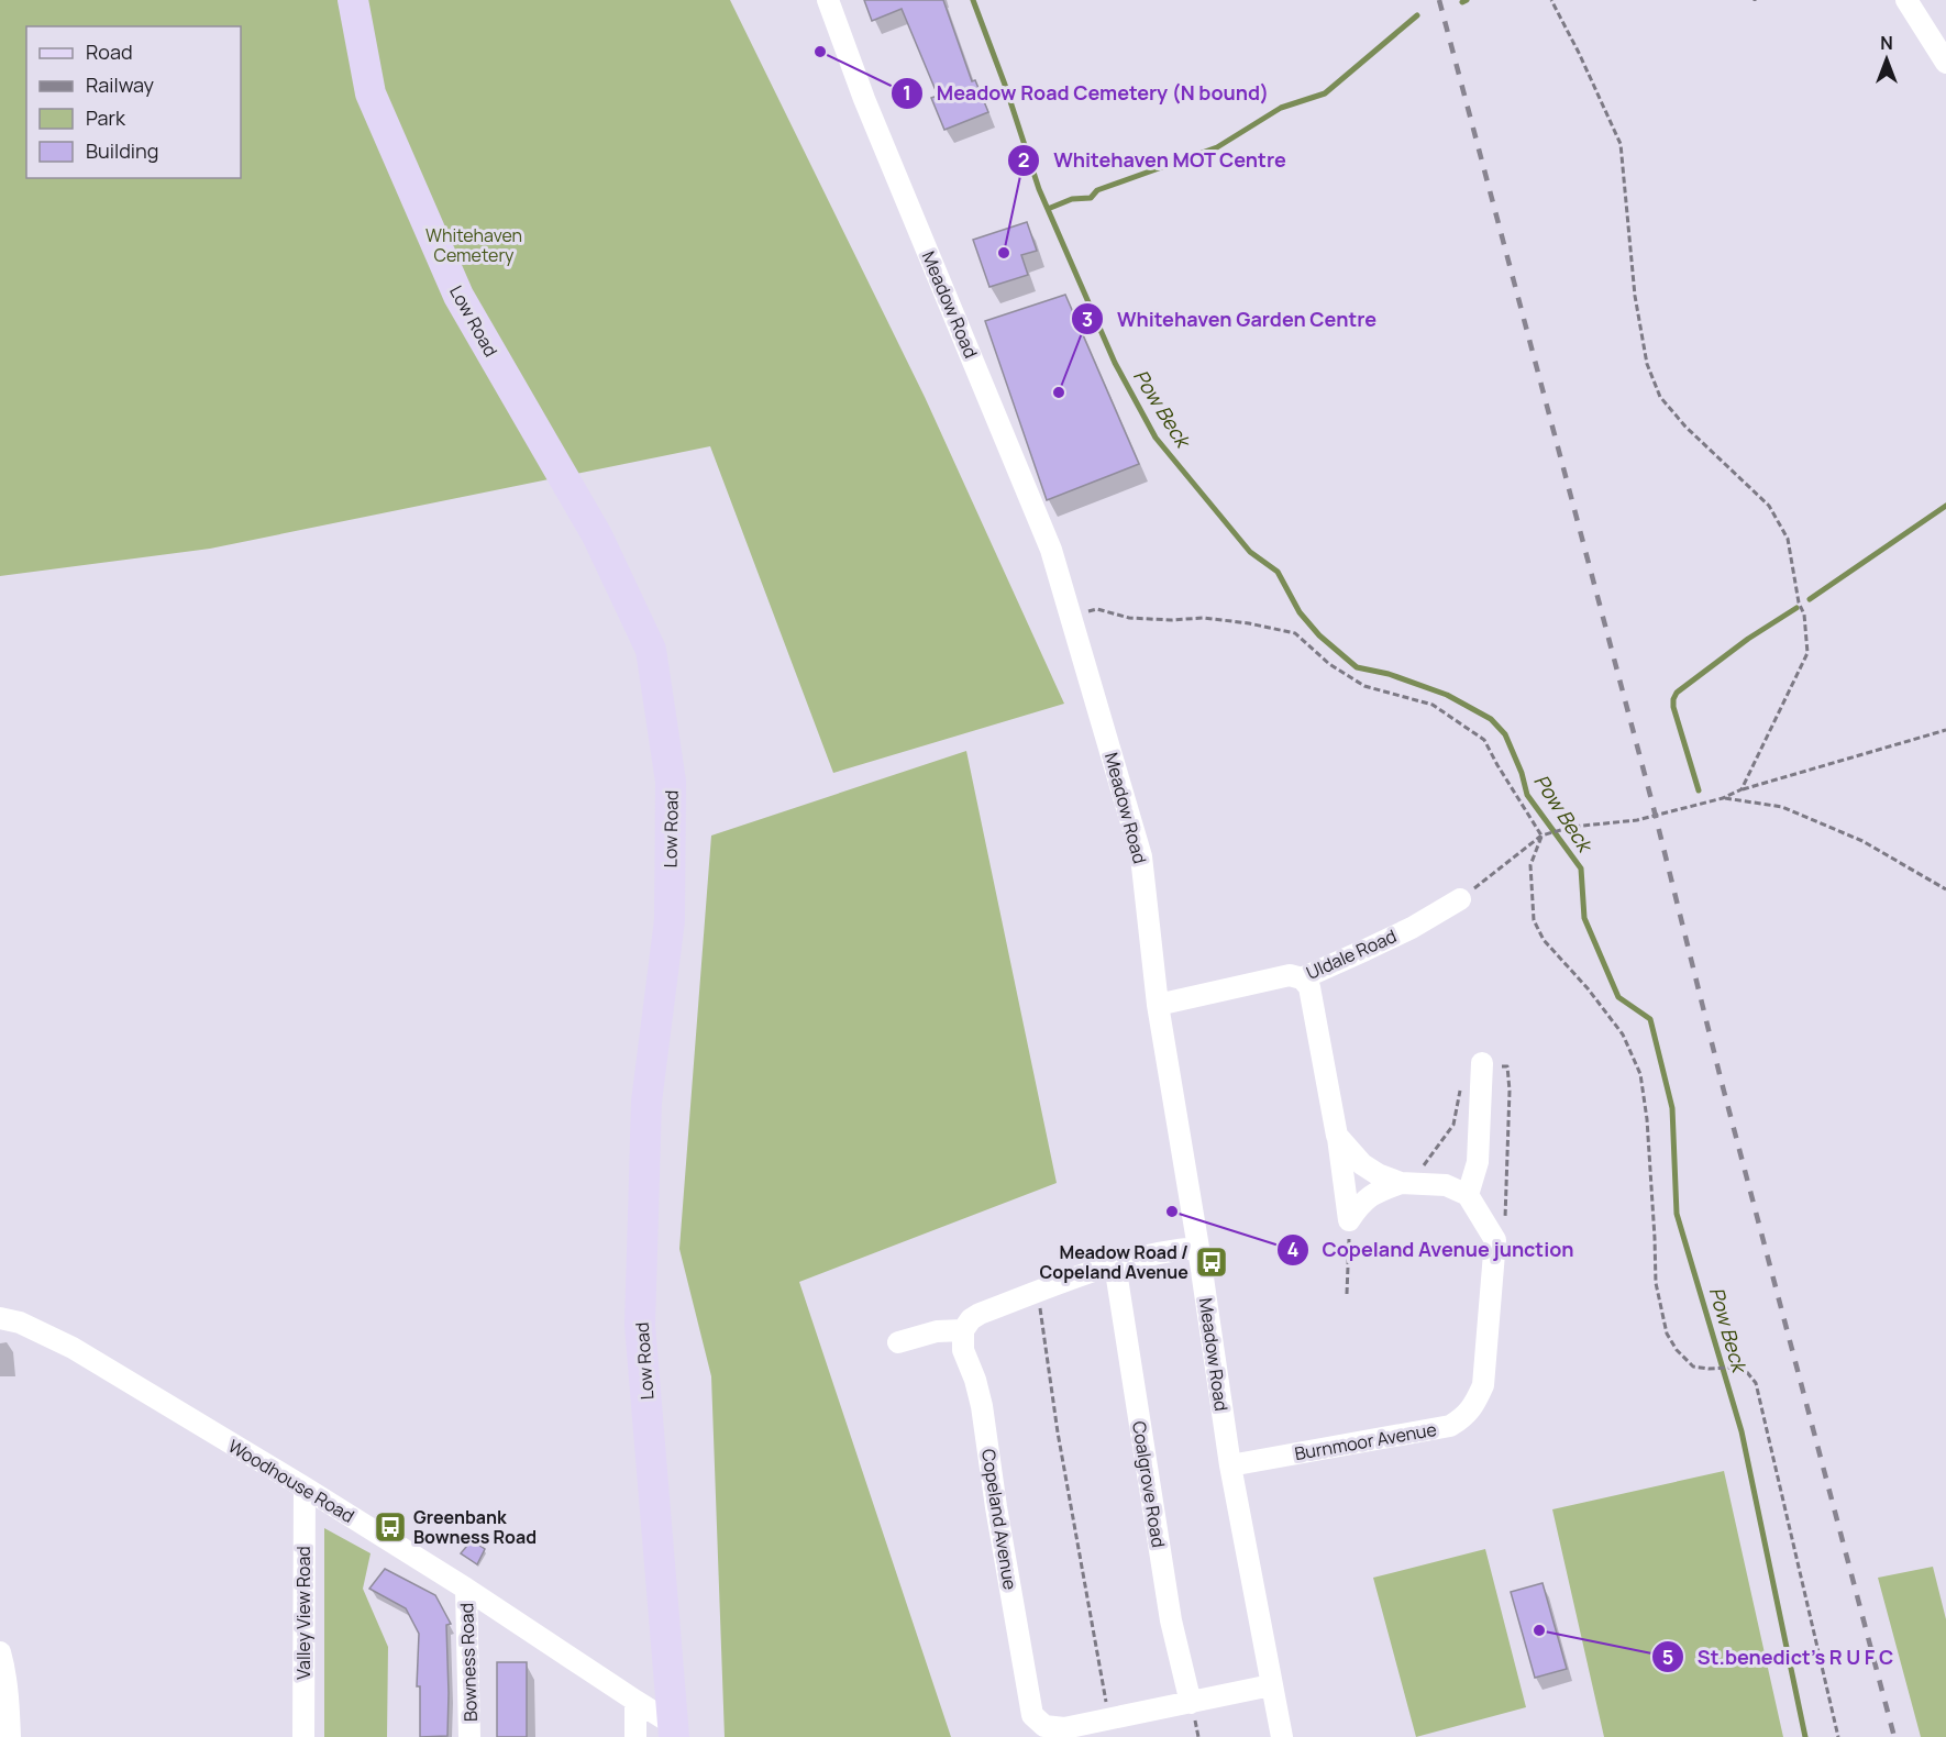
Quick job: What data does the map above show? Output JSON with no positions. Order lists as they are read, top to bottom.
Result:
{
  "streets": {
    "main road": ["Low Road"],
    "street": [
      "Meadow Road",
      "Uldale Road",
      "Burnmoor Avenue",
      "Woodhouse Road",
      "Coalgrove Road",
      "Copeland Avenue",
      "Valley View Road",
      "Bowness Road"
    ]
  },
  "crossings": [
    ["Meadow Road", "Uldale Road"],
    ["Meadow Road", "Burnmoor Avenue"],
    ["Meadow Road", "Copeland Avenue"],
    ["Low Road", "Woodhouse Road"],
    ["Woodhouse Road", "Valley View Road"],
    ["Woodhouse Road", "Bowness Road"],
    ["Coalgrove Road", "Copeland Avenue"]
  ],
  "water": ["Pow Beck"],
  "parks": ["Whitehaven Cemetery"],
  "places": {
    "other": [
      "Meadow Road Cemetery (N bound)",
      "Whitehaven MOT Centre",
      "Whitehaven Garden Centre",
      "Copeland Avenue junction",
      "St.benedict's R U F C"
    ],
    "bus stop": ["Meadow Road / Copeland Avenue", "Greenbank Bowness Road"]
  },
  "legend": [
    "Road",
    "Railway",
    "Park",
    "Building"
  ],
  "north": "top"
}
